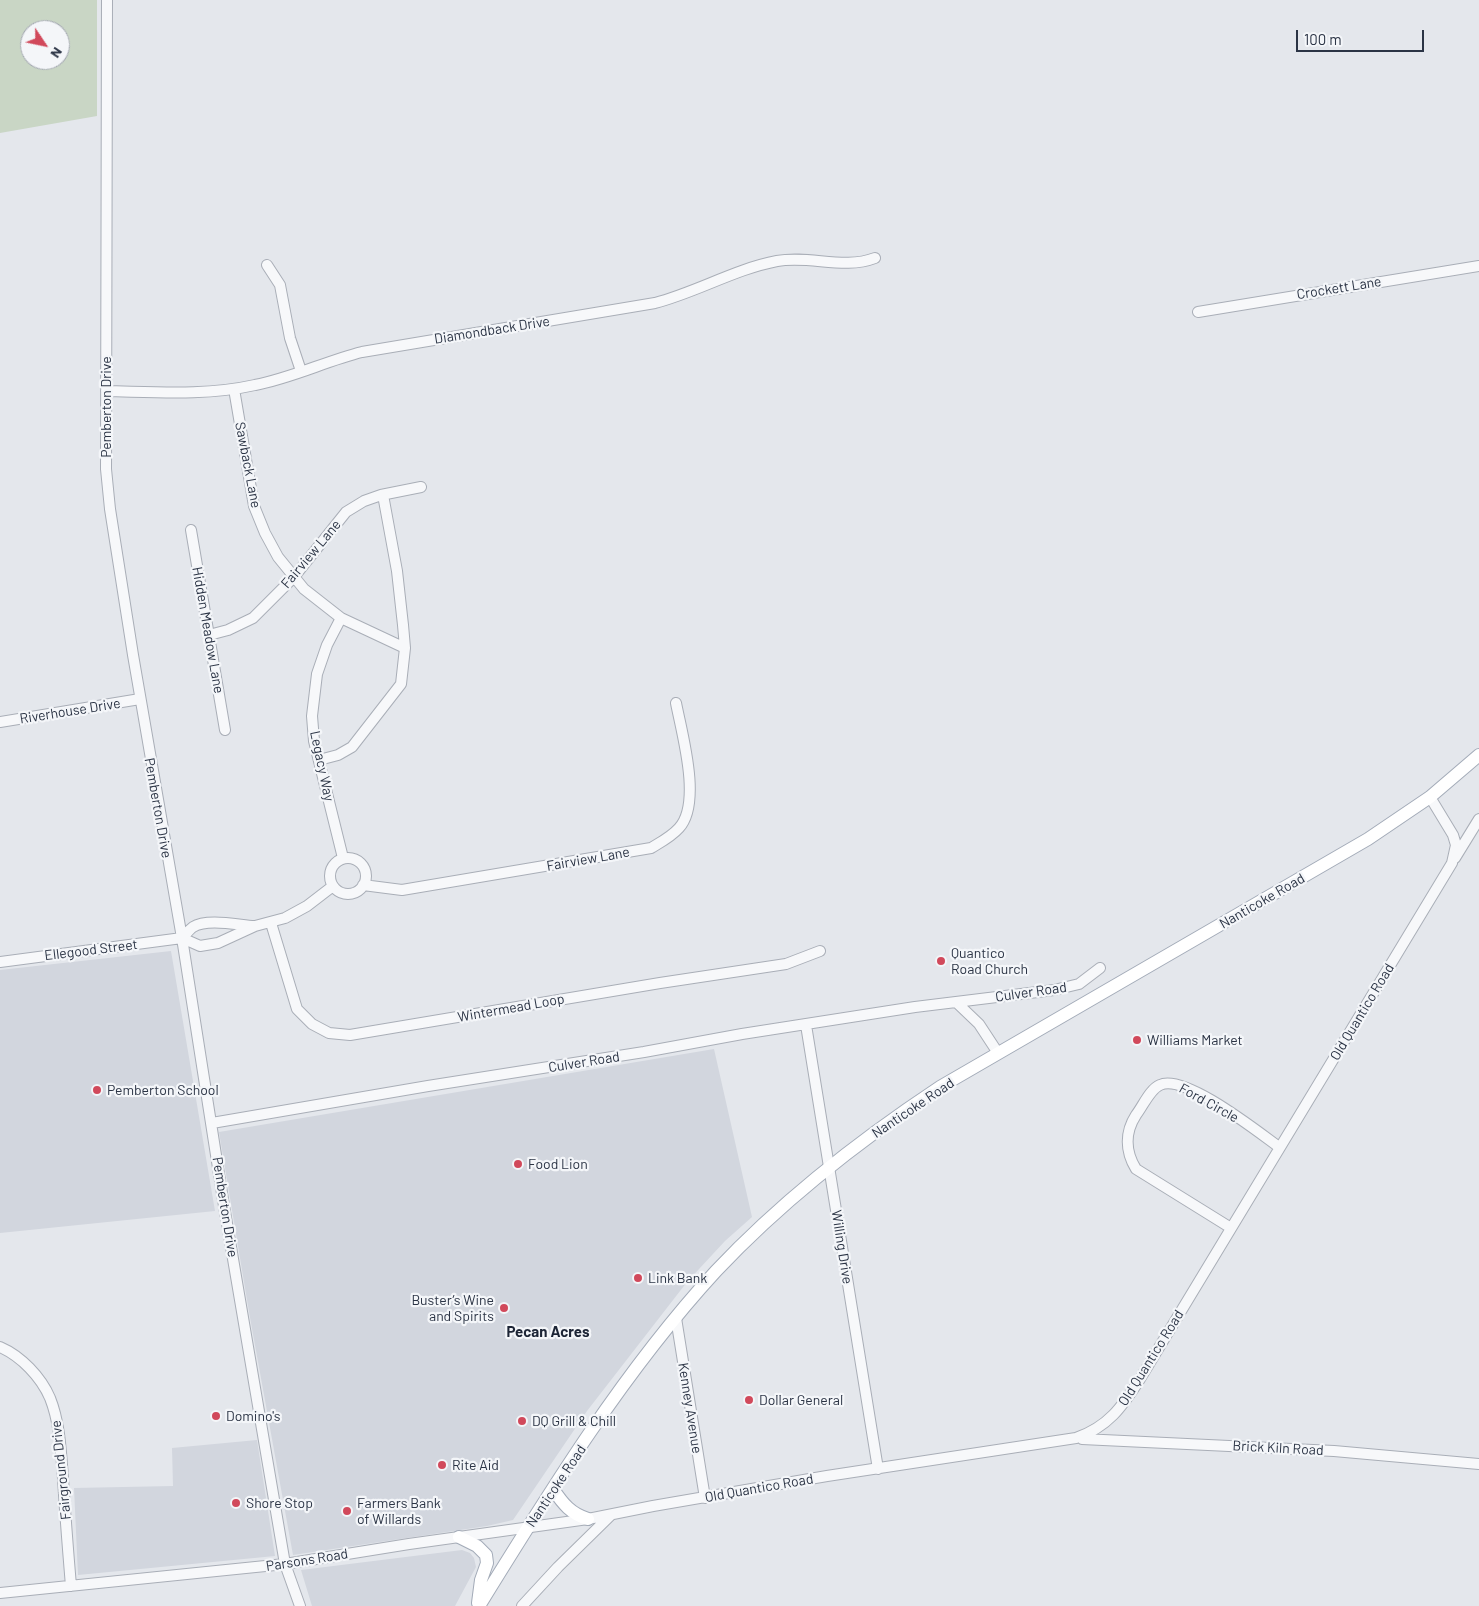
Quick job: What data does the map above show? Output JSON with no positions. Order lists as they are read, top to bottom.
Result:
{
  "streets": {
    "main road": ["Nanticoke Road"],
    "street": [
      "Crockett Lane",
      "Diamondback Drive",
      "Pemberton Drive",
      "Sawback Lane",
      "Fairview Lane",
      "Hidden Meadow Lane",
      "Riverhouse Drive",
      "Legacy Way",
      "Ellegood Street",
      "Culver Road",
      "Wintermead Loop",
      "Old Quantico Road",
      "Ford Circle",
      "Willing Drive",
      "Kenney Avenue",
      "Brick Kiln Road",
      "Fairground Drive",
      "Parsons Road"
    ]
  },
  "crossings": [
    ["Diamondback Drive", "Pemberton Drive"],
    ["Diamondback Drive", "Sawback Lane"],
    ["Pemberton Drive", "Riverhouse Drive"],
    ["Pemberton Drive", "Ellegood Street"],
    ["Pemberton Drive", "Culver Road"],
    ["Pemberton Drive", "Parsons Road"],
    ["Sawback Lane", "Fairview Lane"],
    ["Sawback Lane", "Legacy Way"],
    ["Fairview Lane", "Hidden Meadow Lane"],
    ["Fairview Lane", "Legacy Way"],
    ["Nanticoke Road", "Old Quantico Road"],
    ["Nanticoke Road", "Willing Drive"],
    ["Nanticoke Road", "Kenney Avenue"],
    ["Nanticoke Road", "Parsons Road"],
    ["Culver Road", "Willing Drive"],
    ["Old Quantico Road", "Ford Circle"],
    ["Old Quantico Road", "Willing Drive"],
    ["Old Quantico Road", "Kenney Avenue"],
    ["Old Quantico Road", "Brick Kiln Road"],
    ["Old Quantico Road", "Parsons Road"],
    ["Fairground Drive", "Parsons Road"]
  ],
  "districts": ["Pecan Acres"],
  "places": [
    "Quantico Road Church",
    "Williams Market",
    "Pemberton School",
    "Food Lion",
    "Link Bank",
    "Buster’s Wine and Spirits",
    "Dollar General",
    "Domino's",
    "DQ Grill & Chill",
    "Rite Aid",
    "Shore Stop",
    "Farmers Bank of Willards"
  ],
  "scale_bar": "100 m",
  "north": "bottom right"
}
